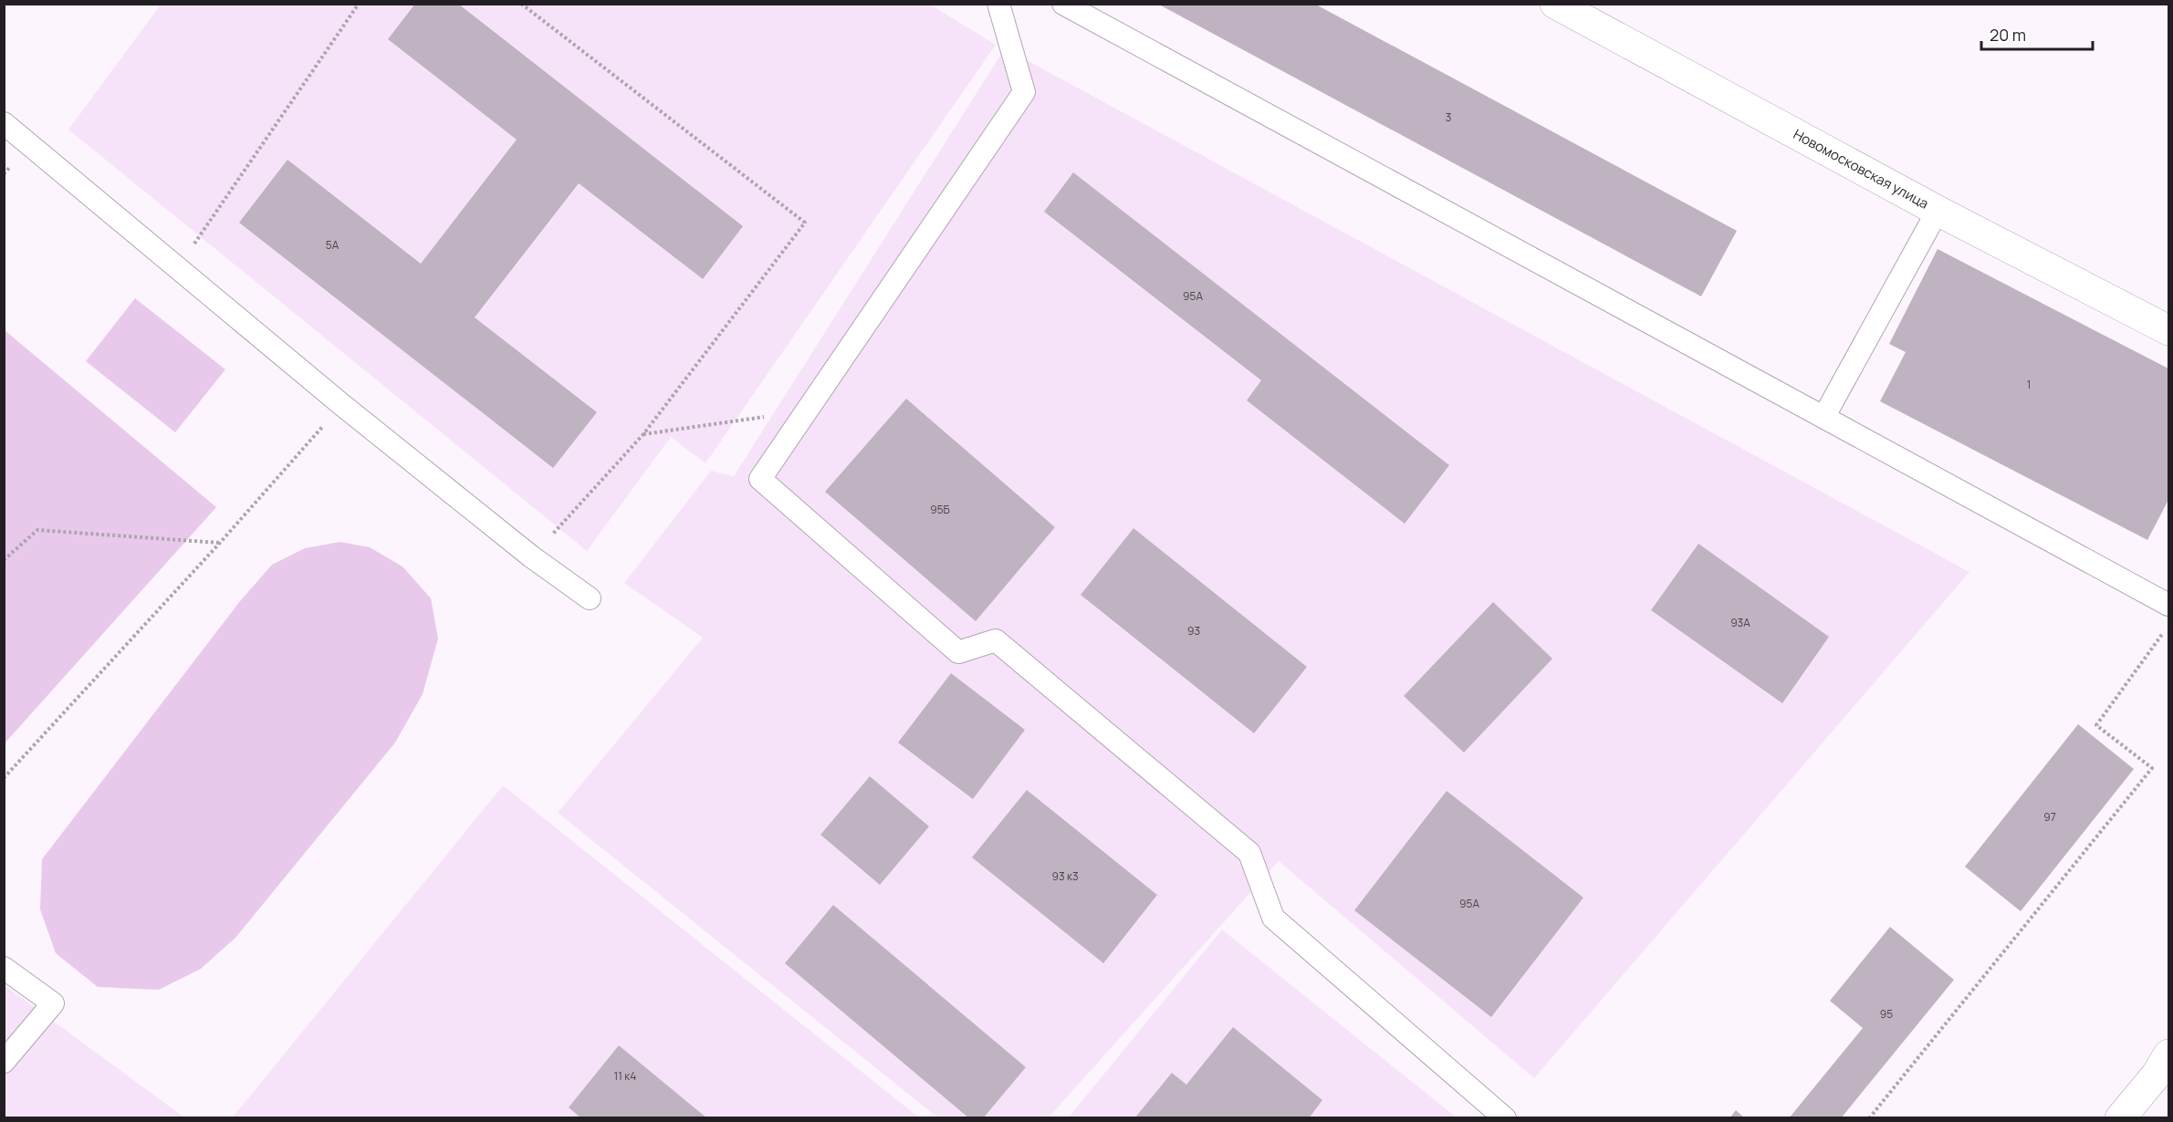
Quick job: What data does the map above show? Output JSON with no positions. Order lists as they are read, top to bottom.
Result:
{
  "streets": {
    "street": ["Новомосковская улица"]
  },
  "house_numbers": [
    "3",
    "5А",
    "95А",
    "1",
    "95Б",
    "93А",
    "93",
    "97",
    "93 к3",
    "95А",
    "95",
    "11 к4"
  ],
  "scale_bar": "20 m"
}
